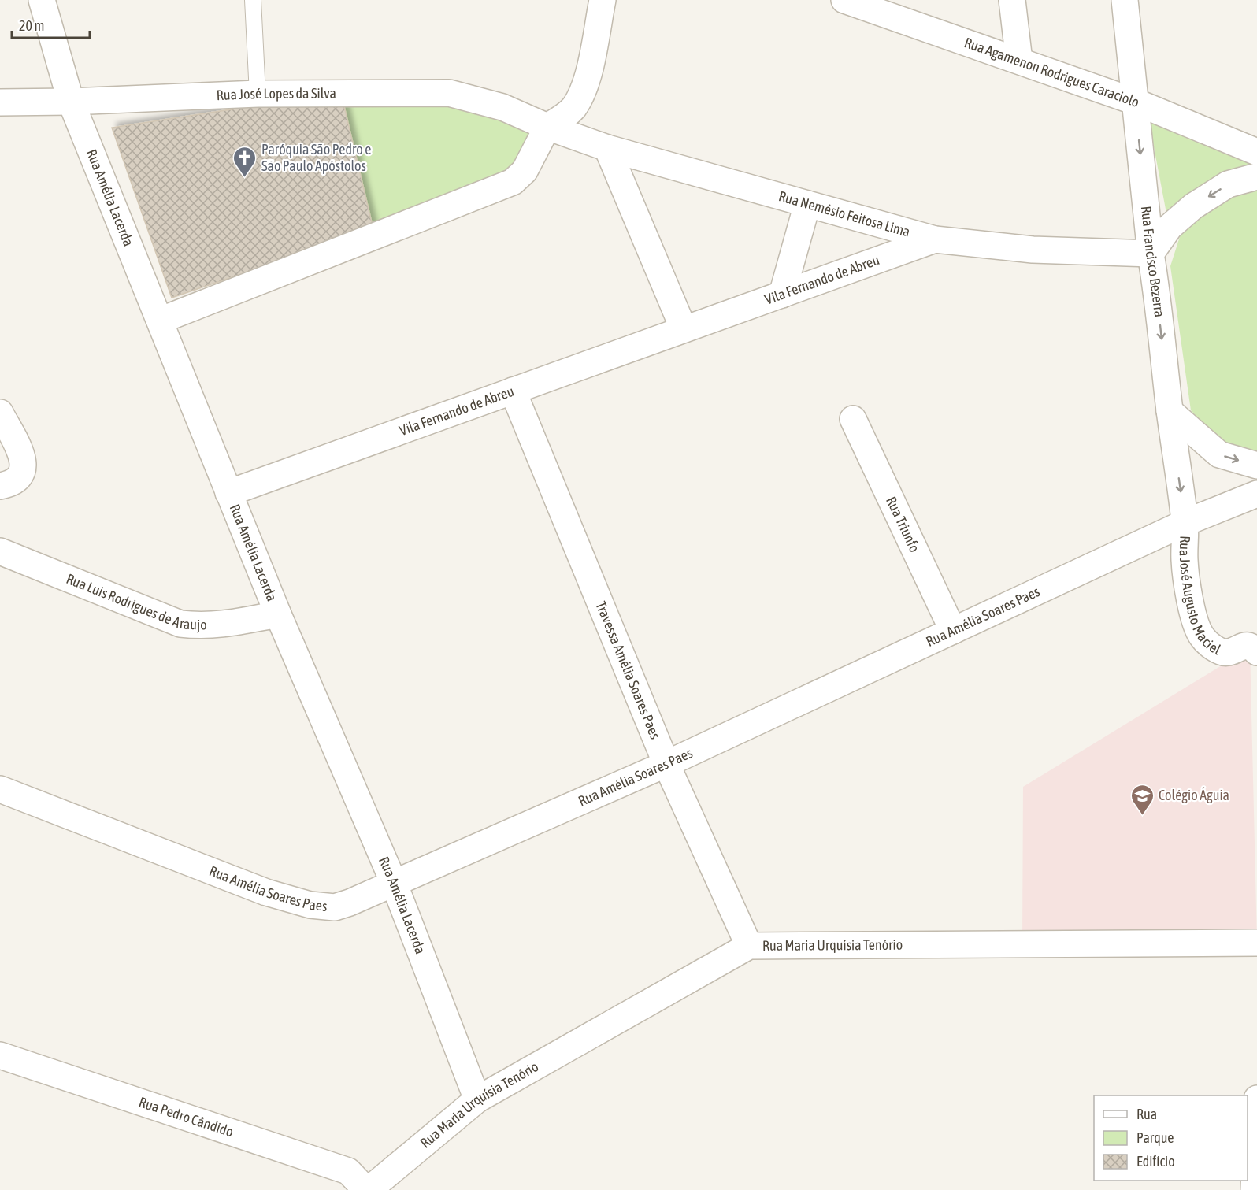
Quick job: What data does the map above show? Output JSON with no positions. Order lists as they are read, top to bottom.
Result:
{
  "streets": {
    "street": [
      "Rua Agamenon Rodrigues Caraciolo",
      "Rua José Lopes da Silva",
      "Rua Amélia Lacerda",
      "Rua Nemésio Feitosa Lima",
      "Rua Francisco Bezerra",
      "Vila Fernando de Abreu",
      "Rua Triunfo",
      "Rua José Augusto Maciel",
      "Rua Luis Rodrigues de Araujo",
      "Rua Amélia Soares Paes",
      "Travessa Amélia Soares Paes",
      "Rua Maria Urquísia Tenório",
      "Rua Pedro Cândido"
    ]
  },
  "crossings": [
    ["Rua Agamenon Rodrigues Caraciolo", "Rua Francisco Bezerra"],
    ["Rua José Lopes da Silva", "Rua Amélia Lacerda"],
    ["Rua José Lopes da Silva", "Rua Nemésio Feitosa Lima"],
    ["Rua Amélia Lacerda", "Vila Fernando de Abreu"],
    ["Rua Amélia Lacerda", "Rua Luis Rodrigues de Araujo"],
    ["Rua Amélia Lacerda", "Rua Amélia Soares Paes"],
    ["Rua Amélia Lacerda", "Rua Maria Urquísia Tenório"],
    ["Rua Nemésio Feitosa Lima", "Rua Francisco Bezerra"],
    ["Rua Nemésio Feitosa Lima", "Vila Fernando de Abreu"],
    ["Rua Francisco Bezerra", "Rua José Augusto Maciel"],
    ["Rua Francisco Bezerra", "Rua Amélia Soares Paes"],
    ["Vila Fernando de Abreu", "Travessa Amélia Soares Paes"],
    ["Rua Triunfo", "Rua Amélia Soares Paes"],
    ["Rua José Augusto Maciel", "Rua Amélia Soares Paes"],
    ["Rua Amélia Soares Paes", "Travessa Amélia Soares Paes"],
    ["Travessa Amélia Soares Paes", "Rua Maria Urquísia Tenório"],
    ["Rua Maria Urquísia Tenório", "Rua Pedro Cândido"]
  ],
  "one_way": ["Rua Francisco Bezerra"],
  "places": {
    "church": ["Paróquia São Pedro e São Paulo Apóstolos"],
    "school or university": ["Colégio Águia"]
  },
  "legend": ["Rua", "Parque", "Edifício"],
  "scale_bar": "20 m"
}
